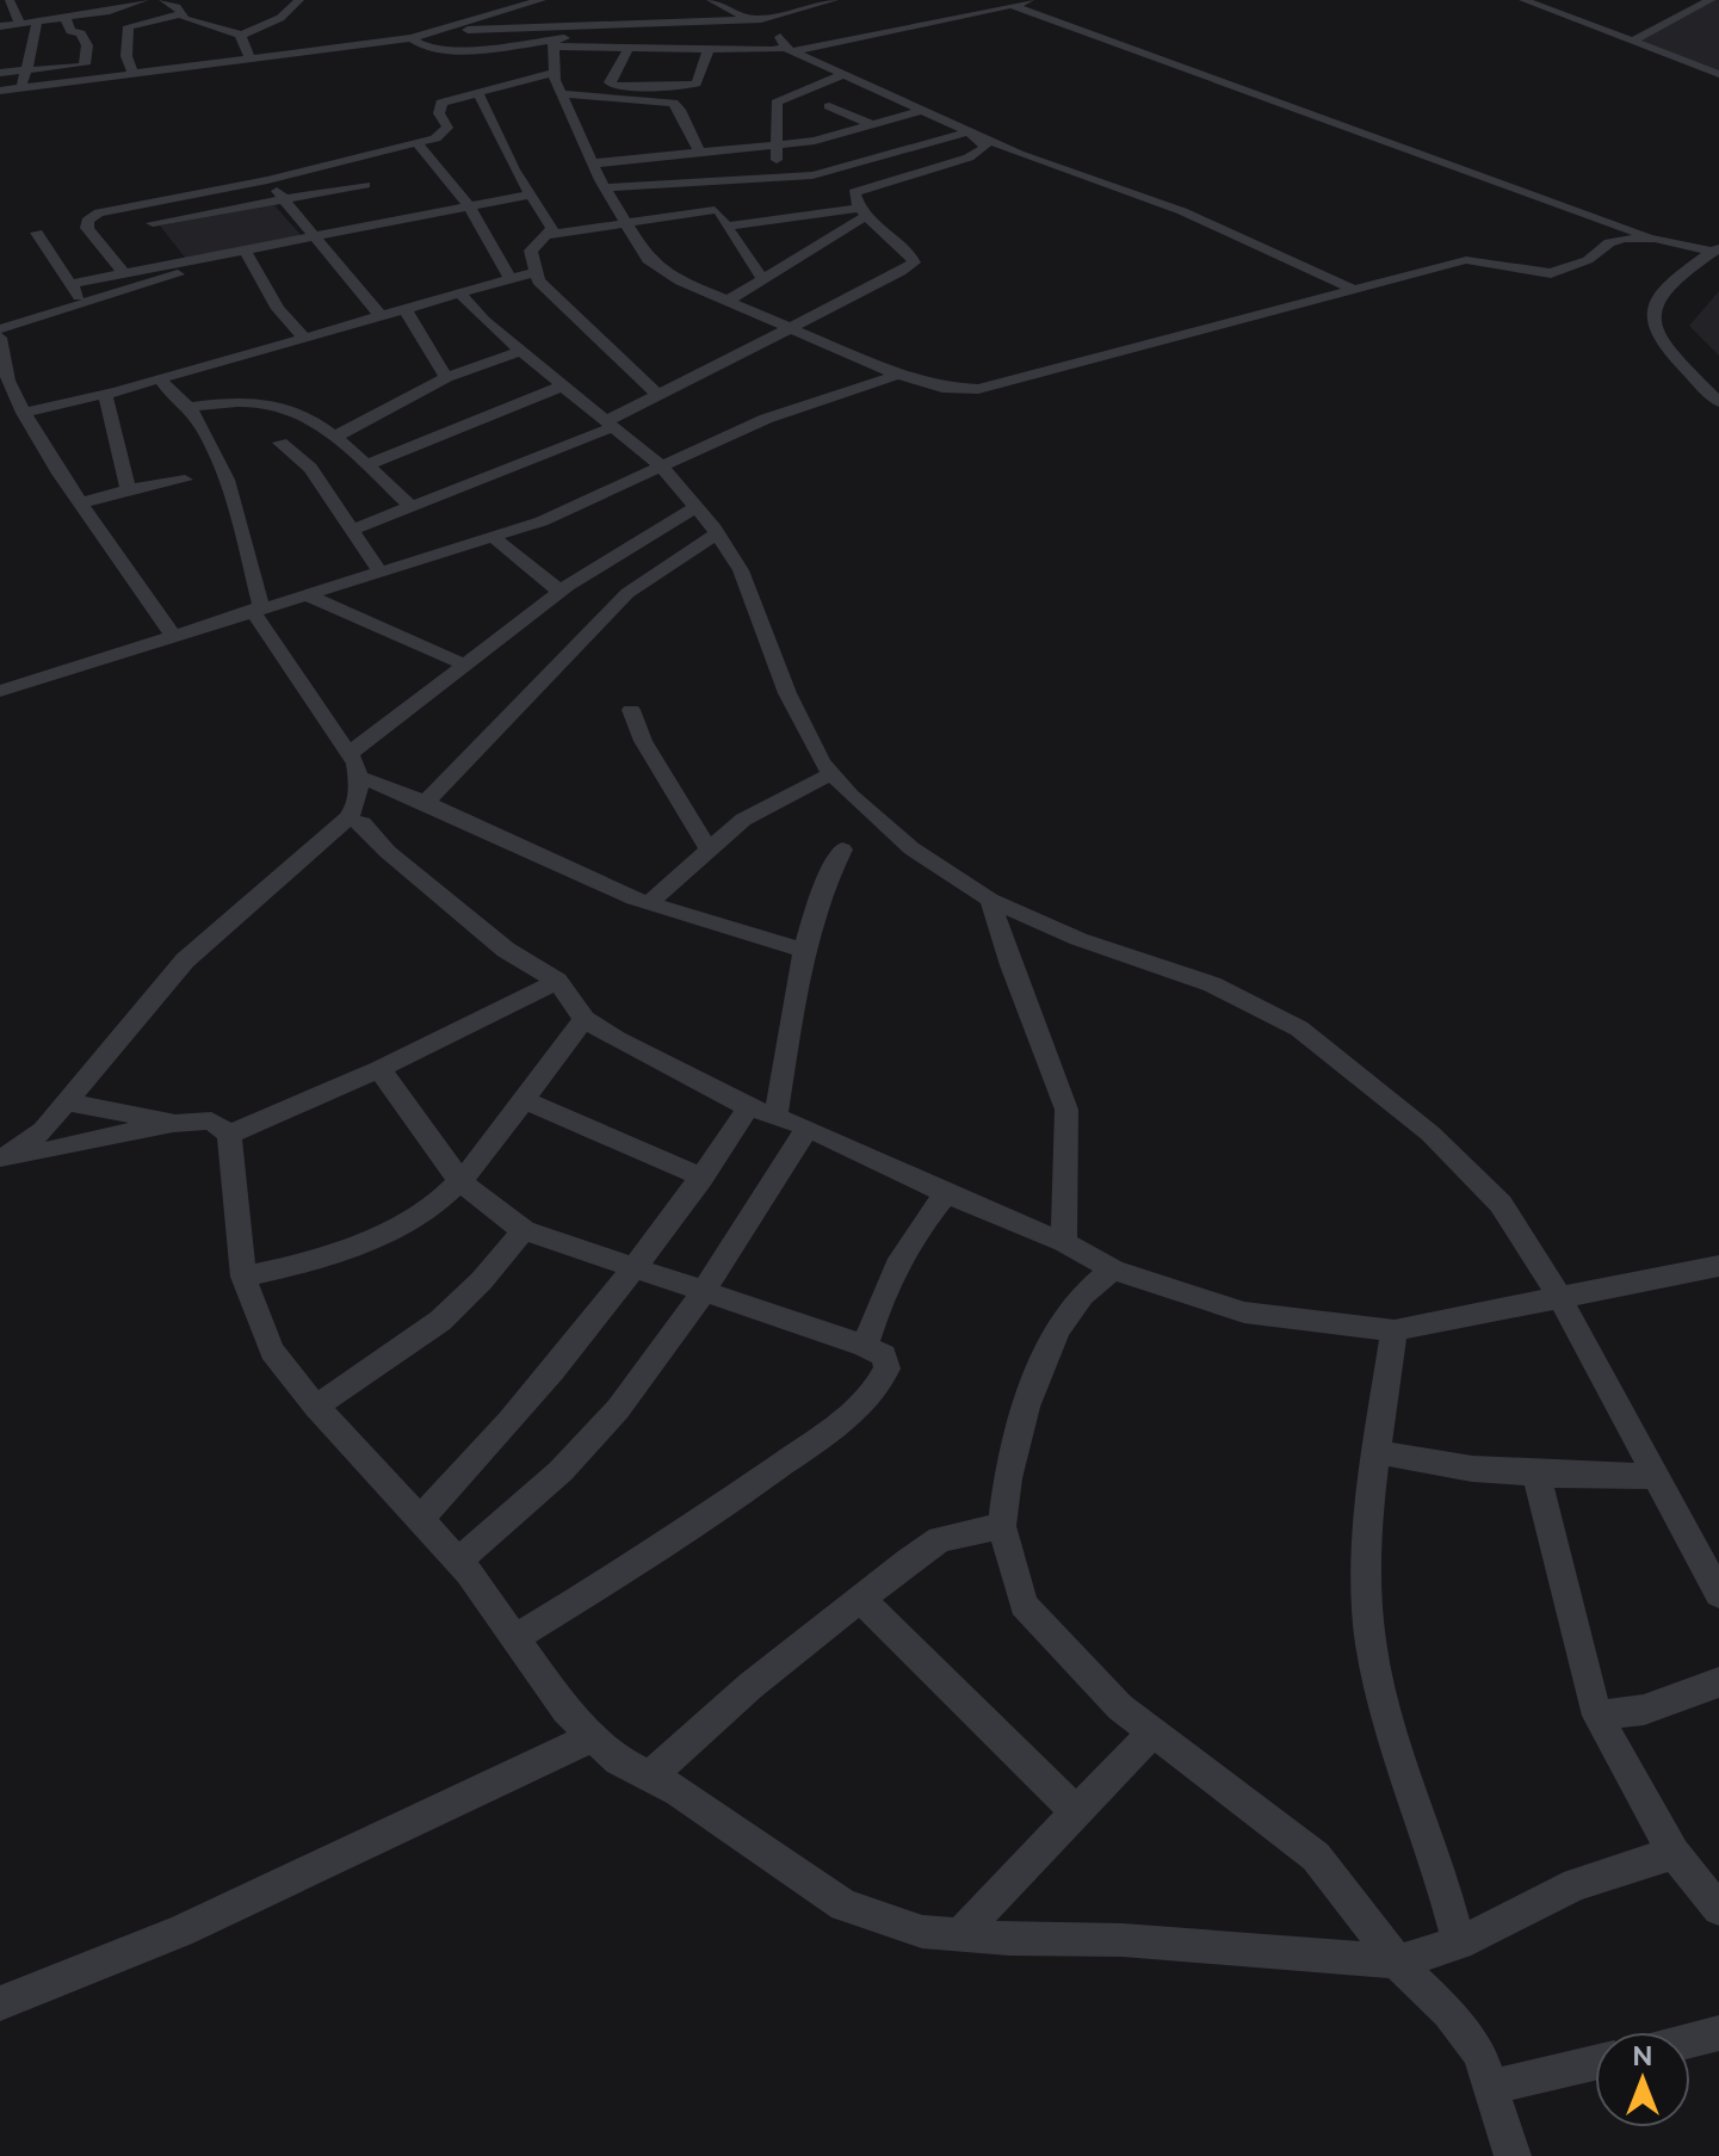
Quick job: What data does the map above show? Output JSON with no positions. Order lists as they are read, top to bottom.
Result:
{
  "north": "top"
}
